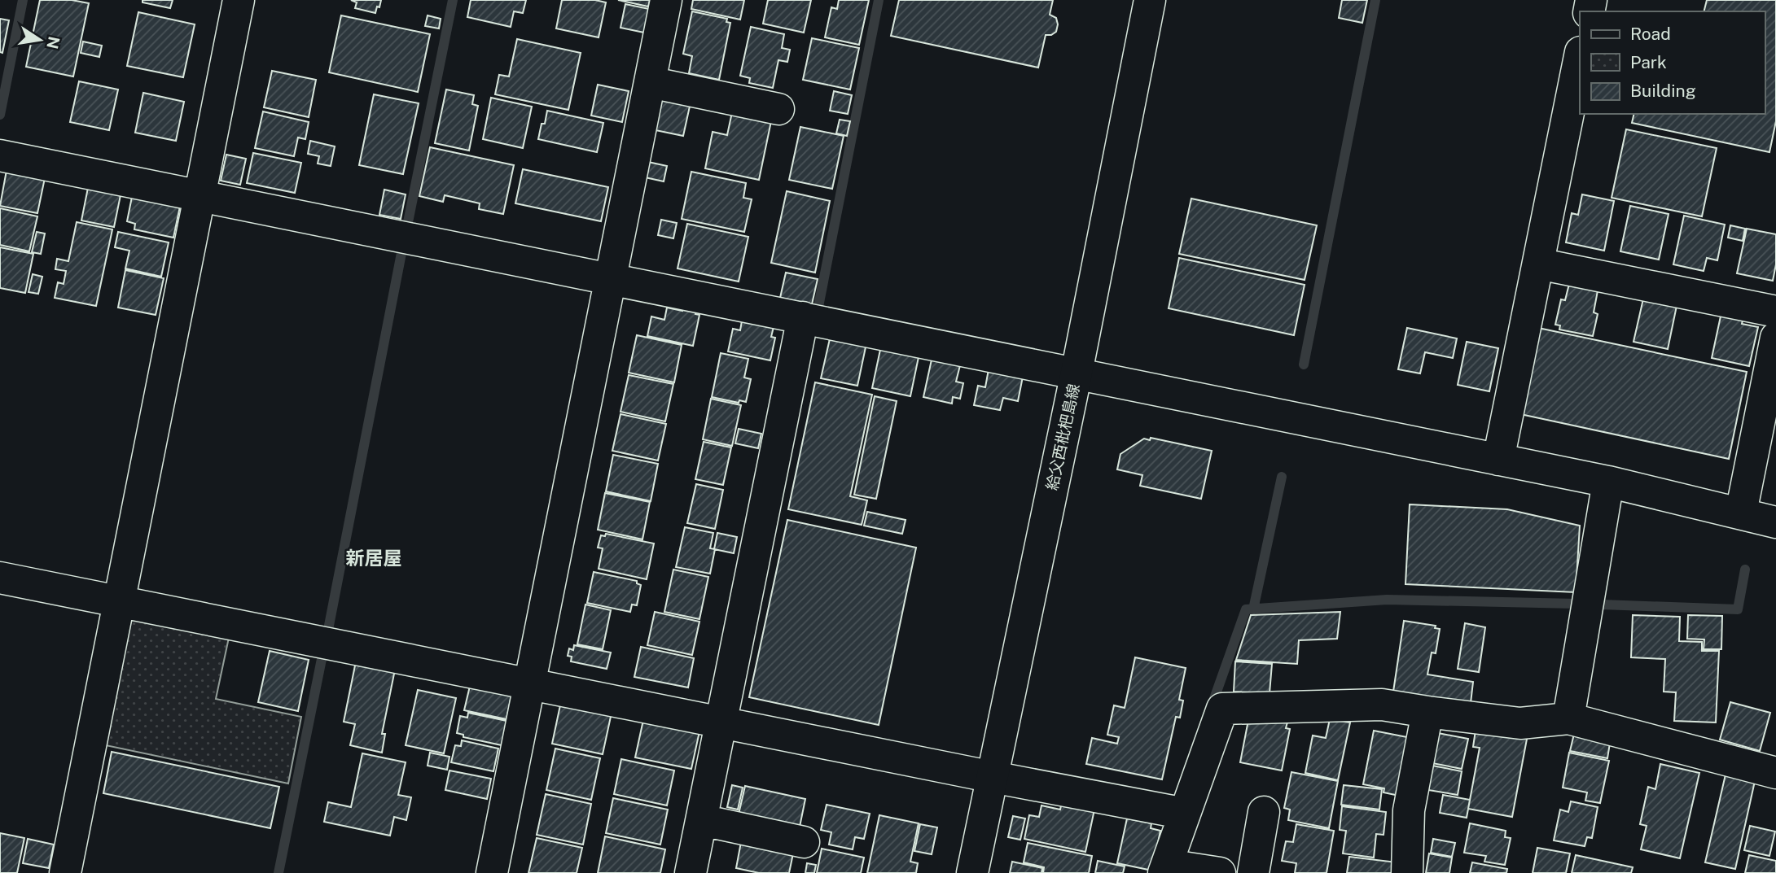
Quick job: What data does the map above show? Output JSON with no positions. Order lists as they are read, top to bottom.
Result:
{
  "streets": {
    "street": ["給父西枇杷島線"]
  },
  "districts": ["新居屋"],
  "legend": ["Road", "Park", "Building"],
  "north": "right"
}
